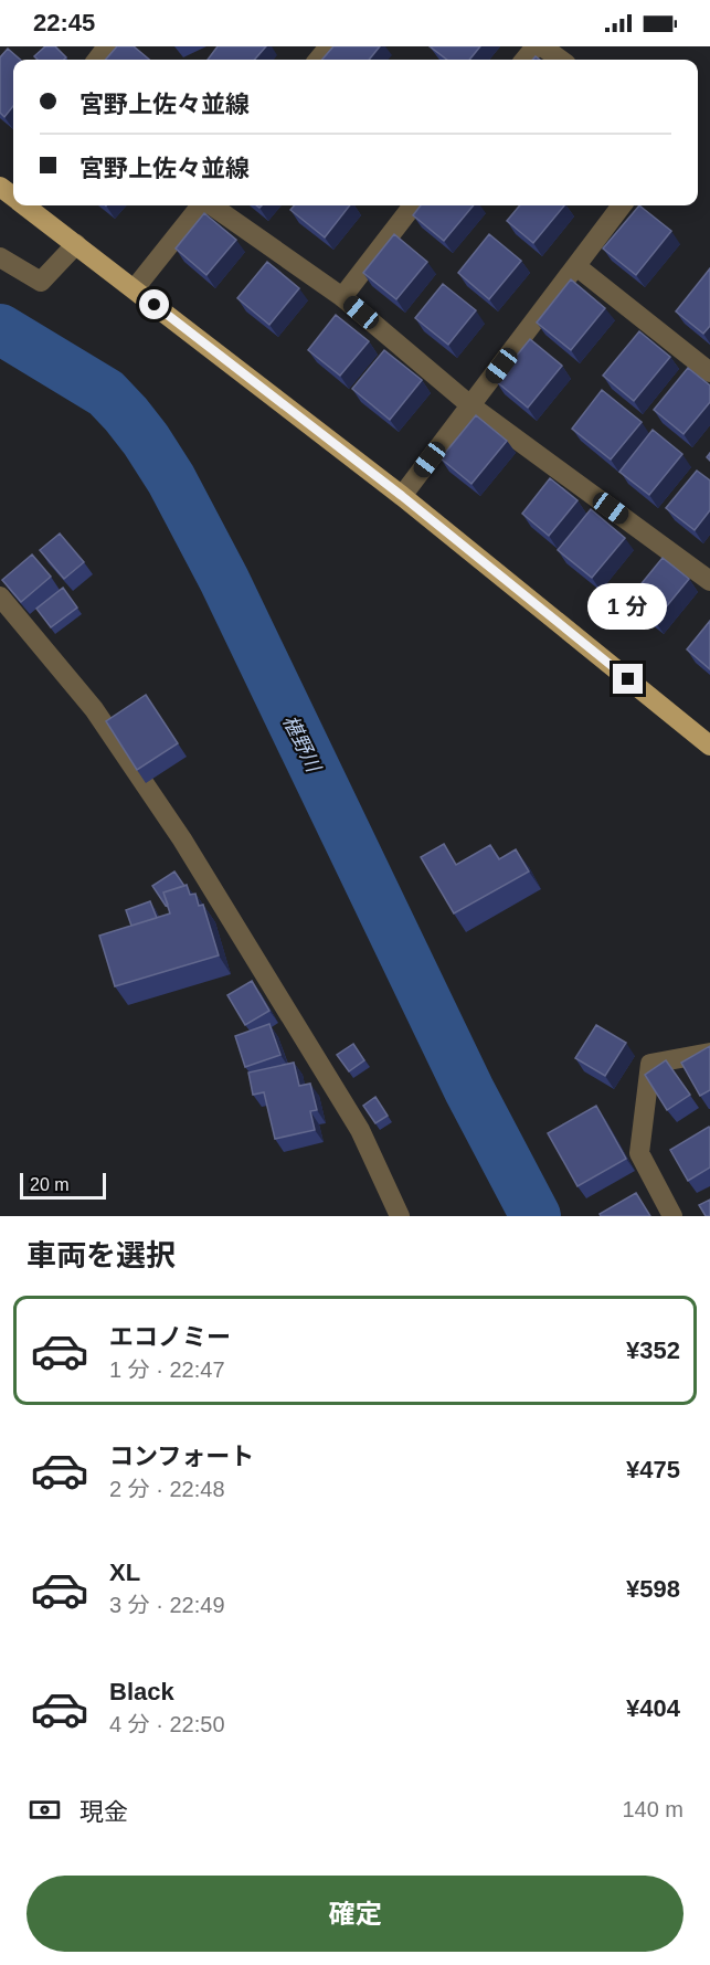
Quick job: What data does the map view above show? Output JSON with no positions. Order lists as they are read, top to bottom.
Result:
{
  "water": ["椹野川"],
  "scale_bar": "20 m",
  "page": {
    "status": "22:45",
    "banner": ["宮野上佐々並線", "宮野上佐々並線"],
    "bubble": "1 分",
    "scale": "20 m",
    "heading": "車両を選択",
    "list": [
      {
        "name": "エコノミー",
        "note": "1 分 · 22:47",
        "value": "¥352"
      },
      {
        "name": "コンフォート",
        "note": "2 分 · 22:48",
        "value": "¥475"
      },
      {
        "name": "XL",
        "note": "3 分 · 22:49",
        "value": "¥598"
      },
      {
        "name": "Black",
        "note": "4 分 · 22:50",
        "value": "¥404"
      }
    ],
    "pay": ["現金", "140 m"],
    "buttons": "確定"
  }
}
